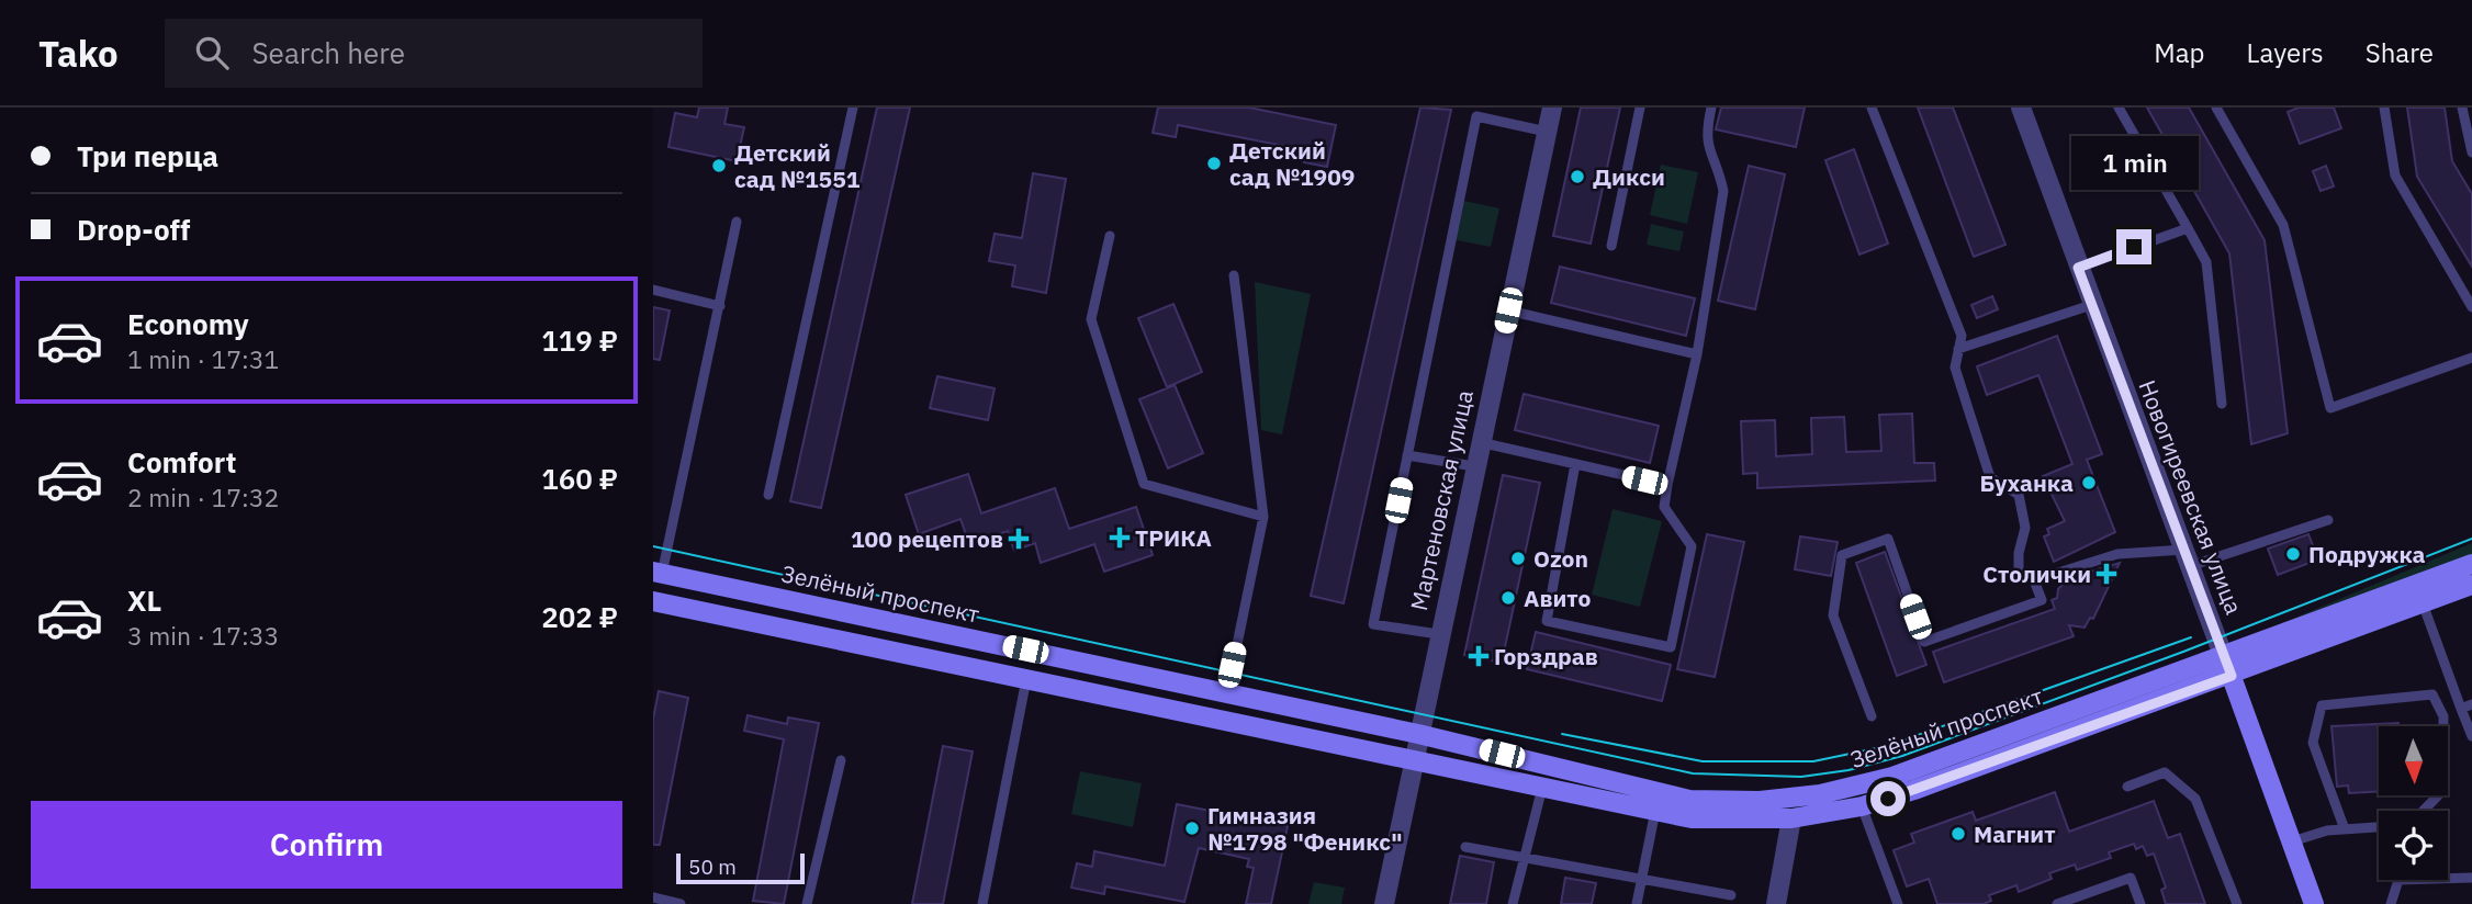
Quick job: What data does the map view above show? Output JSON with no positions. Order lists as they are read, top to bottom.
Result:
{
  "streets": {
    "main road": ["Новогиреевская улица", "Зелёный проспект"],
    "street": ["Мартеновская улица"]
  },
  "crossings": [
    ["Новогиреевская улица", "Зелёный проспект"],
    ["Мартеновская улица", "Зелёный проспект"]
  ],
  "places": {
    "other": [
      "Детский сад №1909",
      "Детский сад №1551",
      "Дикси",
      "Буханка",
      "Подружка",
      "Ozon",
      "Авито",
      "Гимназия №1798 \"Феникс\"",
      "Магнит"
    ],
    "health": [
      "ТРИКА",
      "100 рецептов",
      "Столички",
      "Горздрав"
    ]
  },
  "scale_bar": "50 m",
  "north": "bottom",
  "page": {
    "header": "Tako",
    "search": "Search here",
    "nav": ["Map", "Layers", "Share"],
    "banner": ["Три перца", "Drop-off"],
    "bubble": "1 min",
    "list": [
      {
        "name": "Economy",
        "note": "1 min · 17:31",
        "value": "119 ₽"
      },
      {
        "name": "Comfort",
        "note": "2 min · 17:32",
        "value": "160 ₽"
      },
      {
        "name": "XL",
        "note": "3 min · 17:33",
        "value": "202 ₽"
      }
    ],
    "buttons": "Confirm",
    "scale": "50 m"
  }
}
